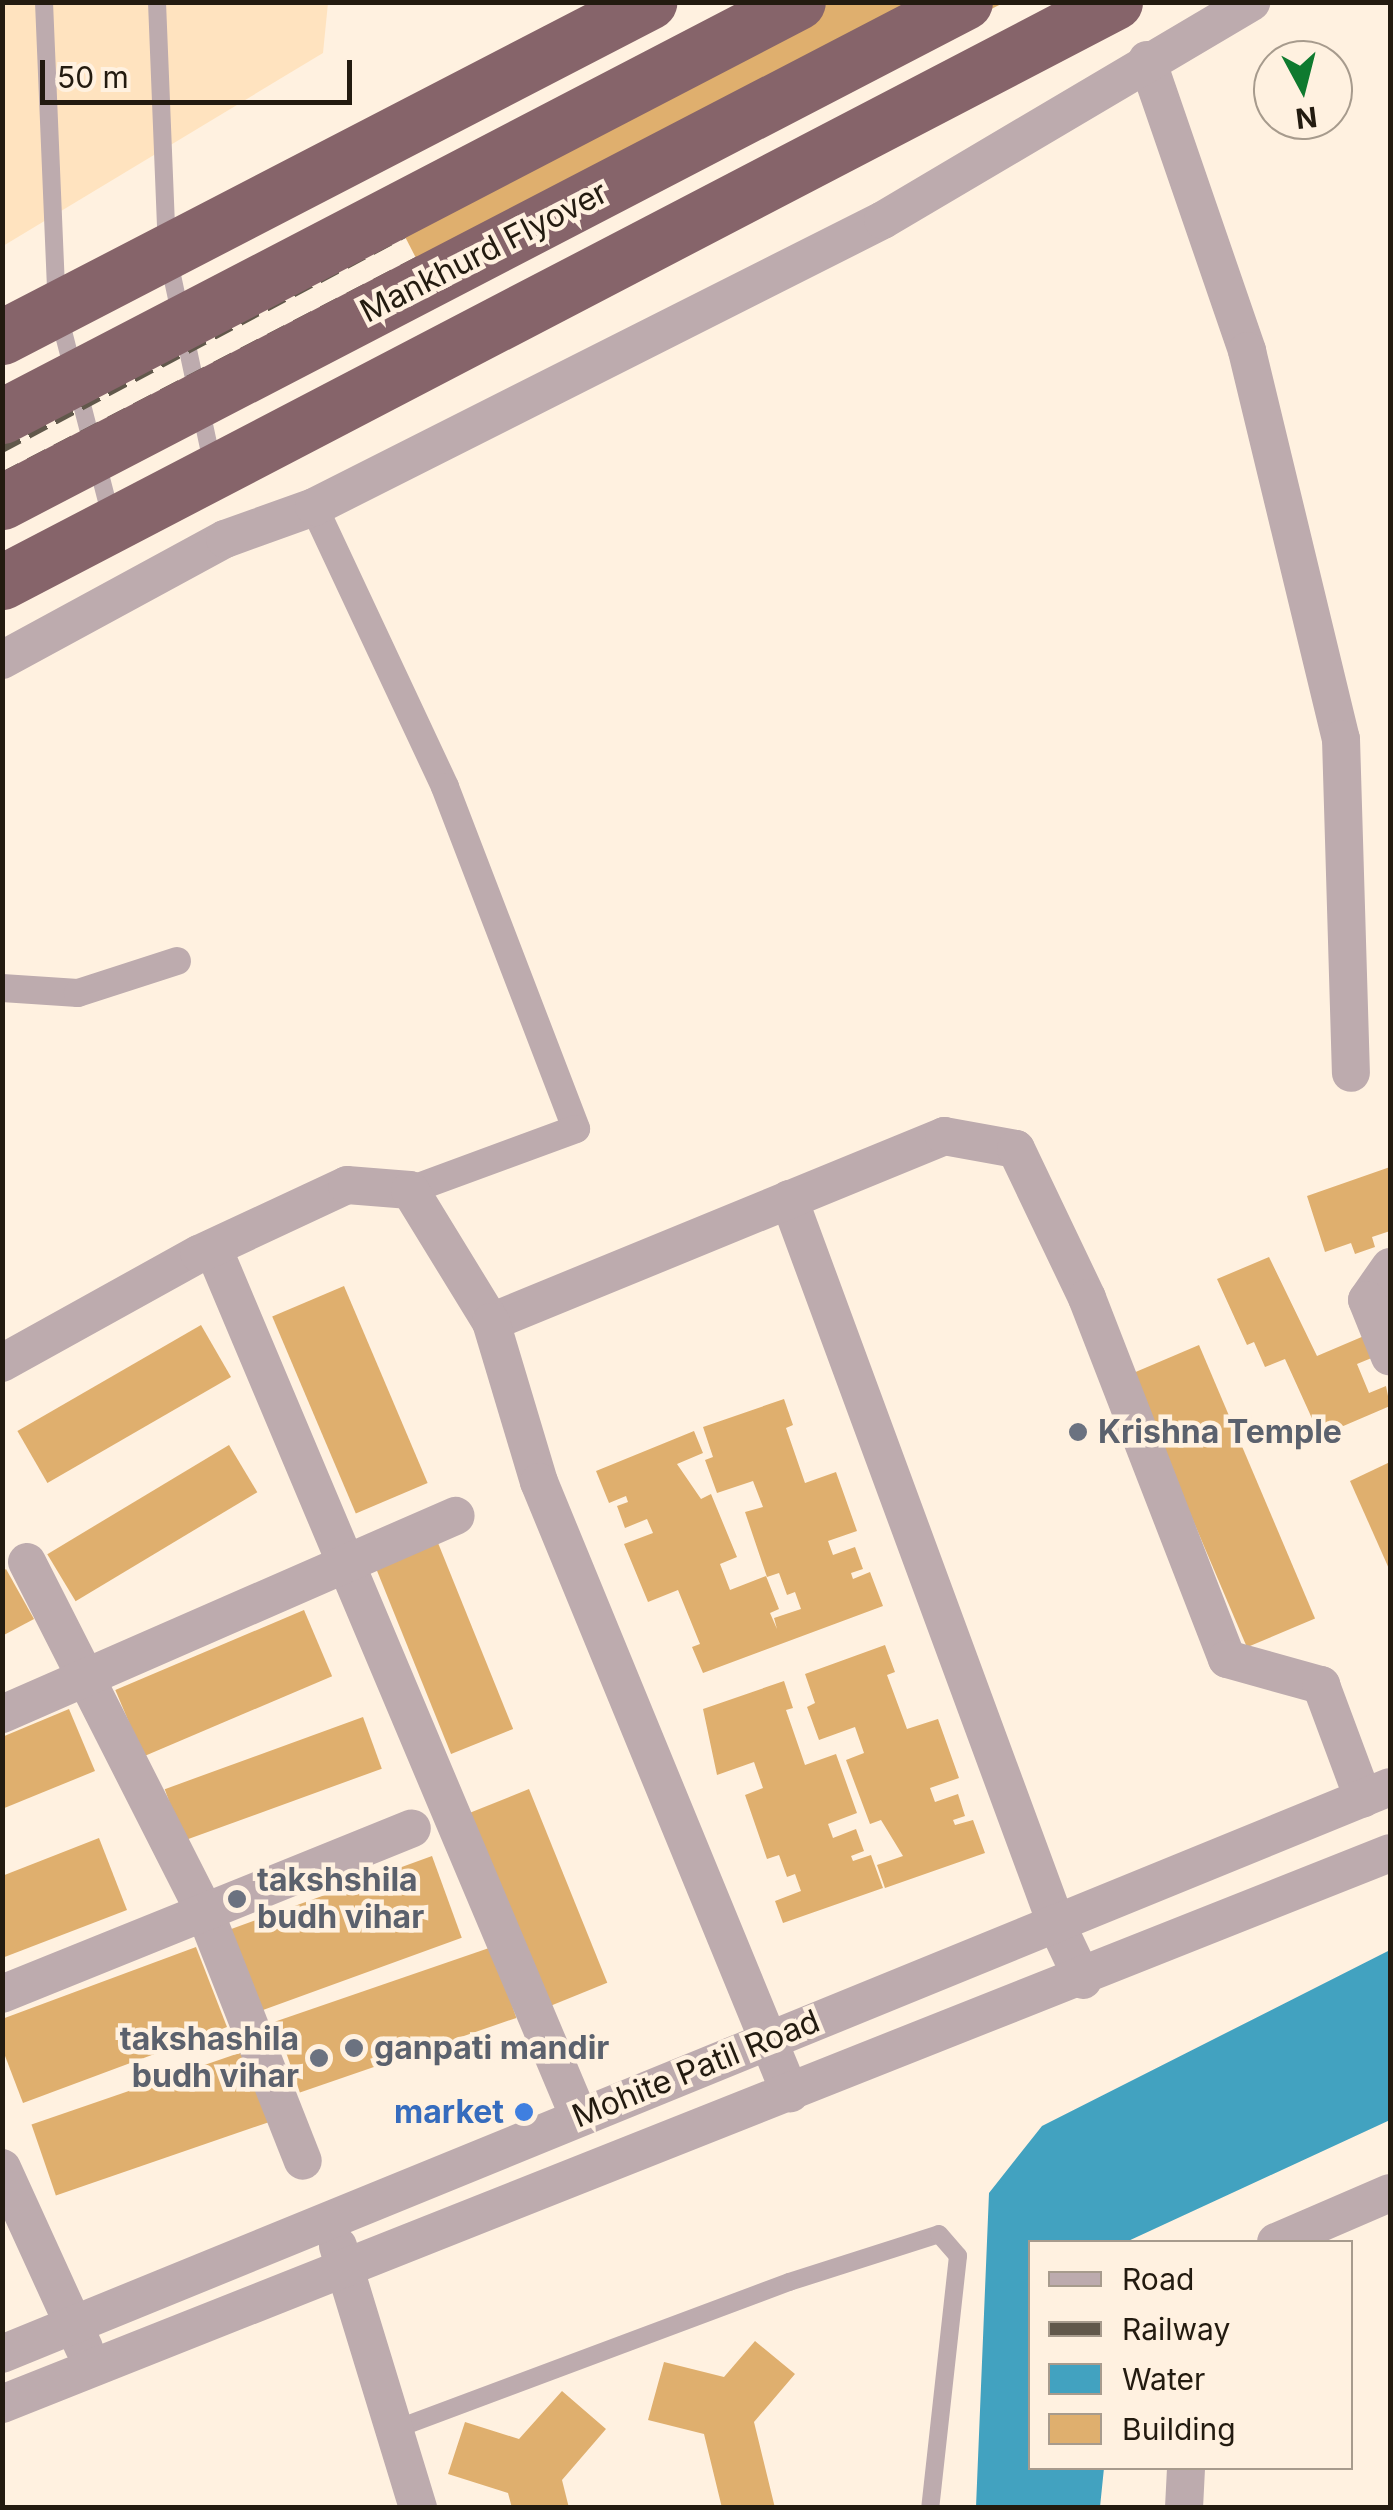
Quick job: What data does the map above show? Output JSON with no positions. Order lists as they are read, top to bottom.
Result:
{
  "streets": {
    "highway": ["Mankhurd Flyover"],
    "street": ["Mohite Patil Road"]
  },
  "places": [
    "Krishna Temple",
    "takshshila budh vihar",
    "ganpati mandir",
    "takshashila budh vihar",
    "market"
  ],
  "legend": [
    "Road",
    "Railway",
    "Water",
    "Building"
  ],
  "scale_bar": "50 m",
  "north": "bottom"
}
